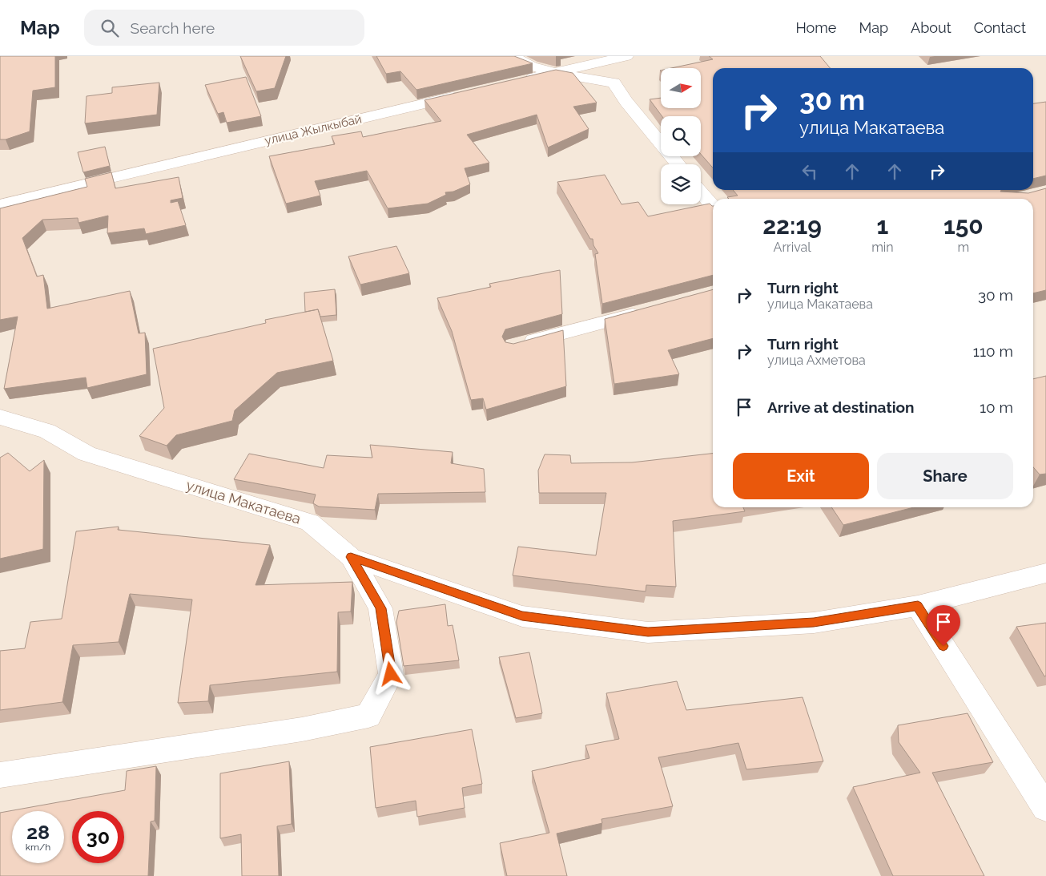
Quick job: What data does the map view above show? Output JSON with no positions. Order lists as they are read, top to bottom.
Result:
{
  "streets": {
    "street": ["улица Жылкыбай", "улица Макатаева"]
  },
  "north": "right",
  "page": {
    "header": "Map",
    "search": "Search here",
    "nav": [
      "Home",
      "Map",
      "About",
      "Contact"
    ],
    "turn": ["30 m", "улица Макатаева"],
    "eta": [
      "22:19",
      "Arrival",
      "1",
      "min",
      "150",
      "m"
    ],
    "list": [
      {
        "name": "Turn right",
        "note": "улица Макатаева",
        "value": "30 m"
      },
      {
        "name": "Turn right",
        "note": "улица Ахметова",
        "value": "110 m"
      },
      {
        "name": "Arrive at destination",
        "value": "10 m"
      }
    ],
    "buttons": ["Exit", "Share"],
    "speed": "28 km/h",
    "limit": "30"
  }
}
